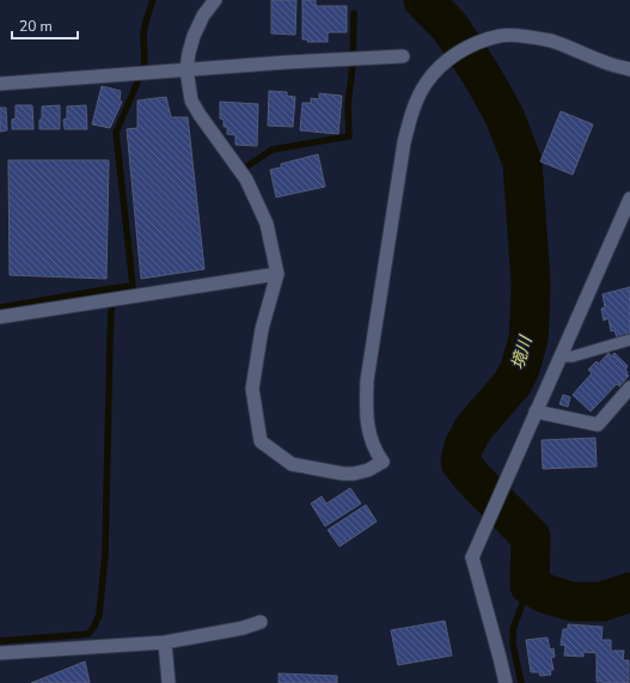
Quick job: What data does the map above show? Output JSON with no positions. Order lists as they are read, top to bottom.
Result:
{
  "water": ["境川"],
  "scale_bar": "20 m"
}
